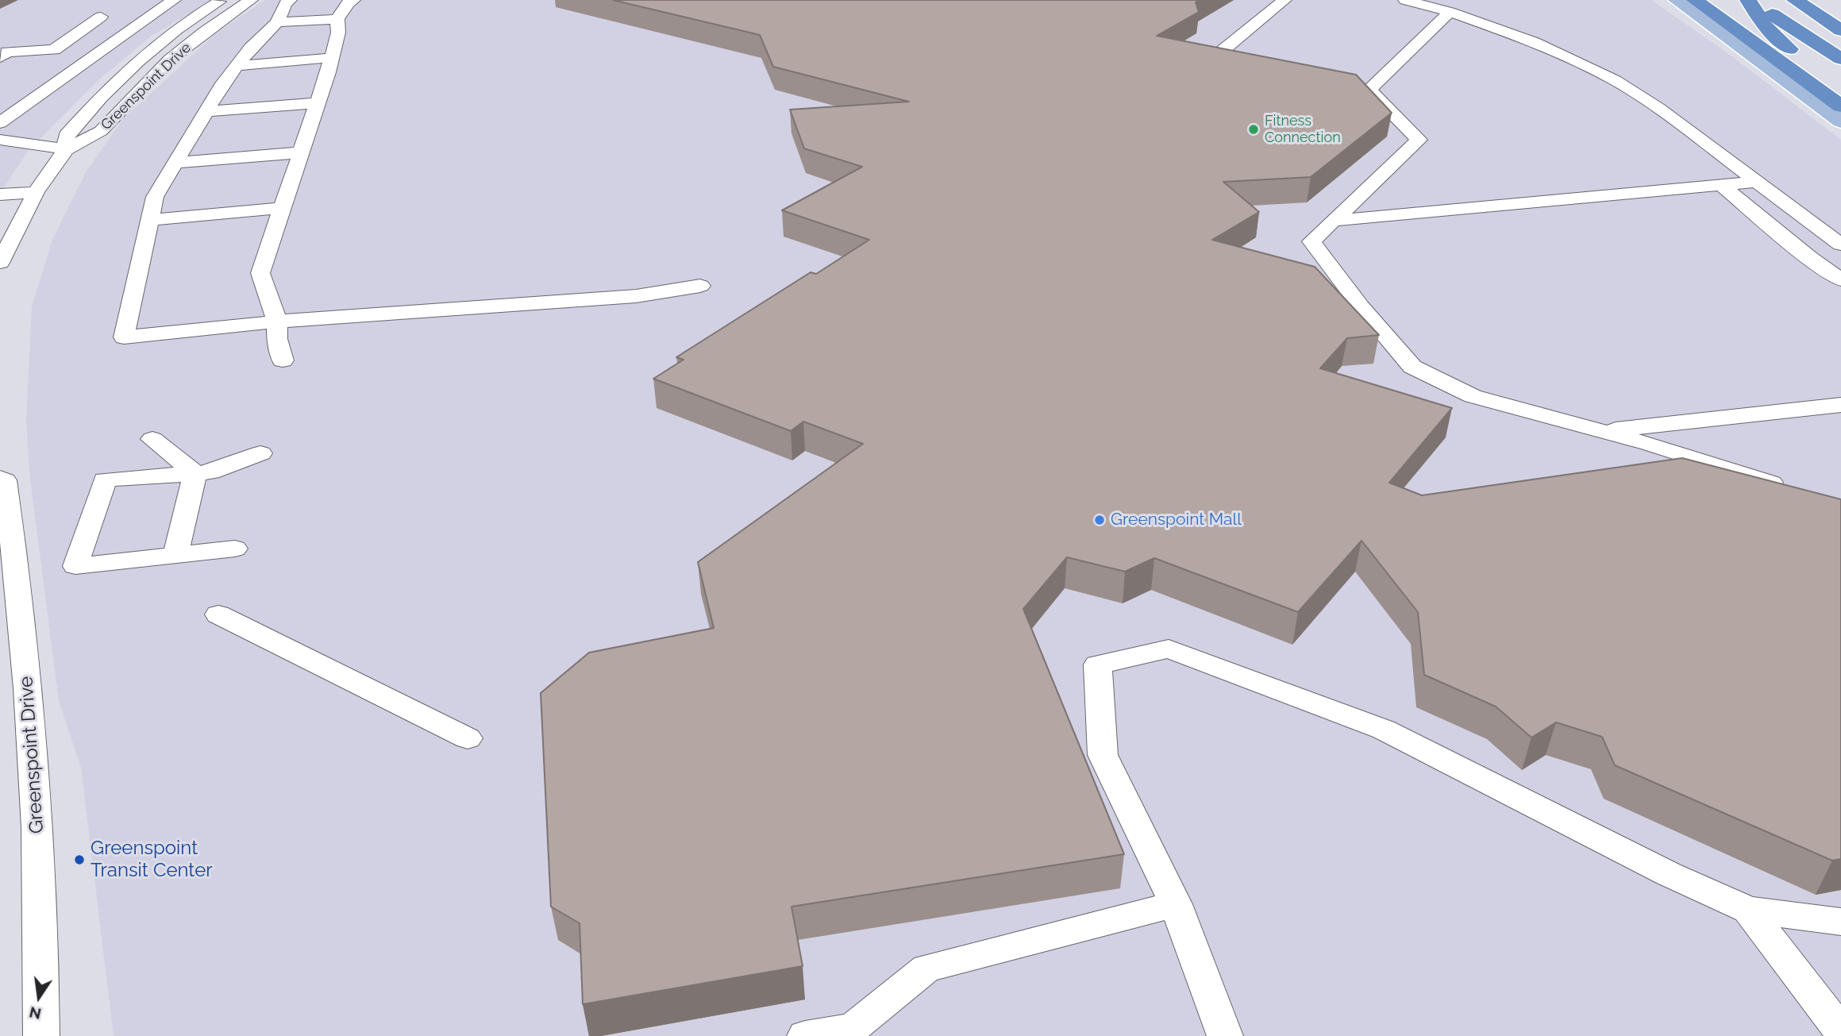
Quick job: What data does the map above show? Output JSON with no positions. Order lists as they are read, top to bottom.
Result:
{
  "streets": {
    "street": ["Greenspoint Drive"]
  },
  "places": ["Fitness Connection", "Greenspoint Mall", "Greenspoint Transit Center"],
  "north": "bottom"
}
